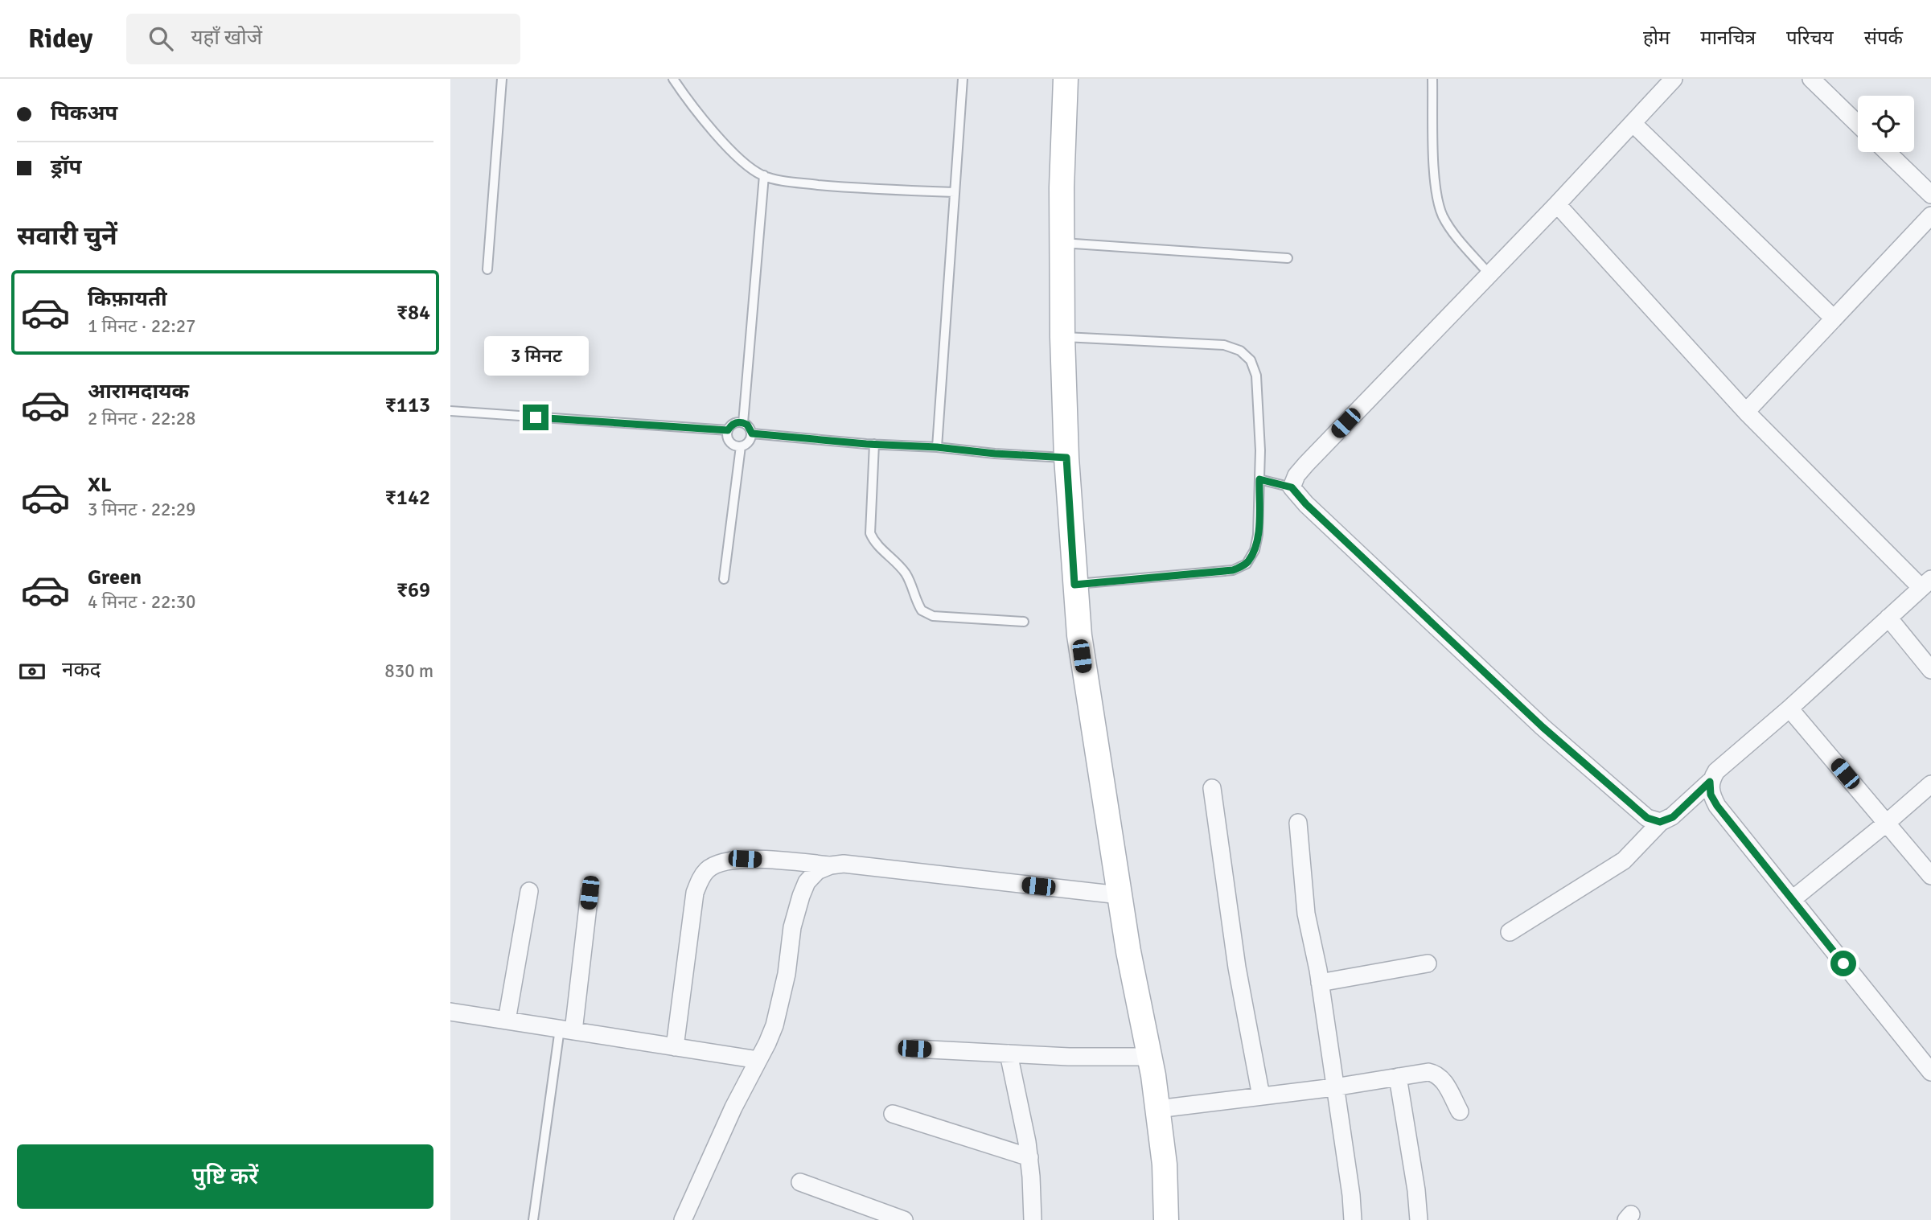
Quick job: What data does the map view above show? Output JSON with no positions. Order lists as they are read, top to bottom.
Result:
{
  "page": {
    "header": "Ridey",
    "search": "यहाँ खोजें",
    "nav": [
      "होम",
      "मानचित्र",
      "परिचय",
      "संपर्क"
    ],
    "banner": ["पिकअप", "ड्रॉप"],
    "heading": "सवारी चुनें",
    "list": [
      {
        "name": "किफ़ायती",
        "note": "1 मिनट · 22:27",
        "value": "₹84"
      },
      {
        "name": "आरामदायक",
        "note": "2 मिनट · 22:28",
        "value": "₹113"
      },
      {
        "name": "XL",
        "note": "3 मिनट · 22:29",
        "value": "₹142"
      },
      {
        "name": "Green",
        "note": "4 मिनट · 22:30",
        "value": "₹69"
      }
    ],
    "bubble": "3 मिनट",
    "pay": ["नकद", "830 m"],
    "buttons": "पुष्टि करें"
  }
}
